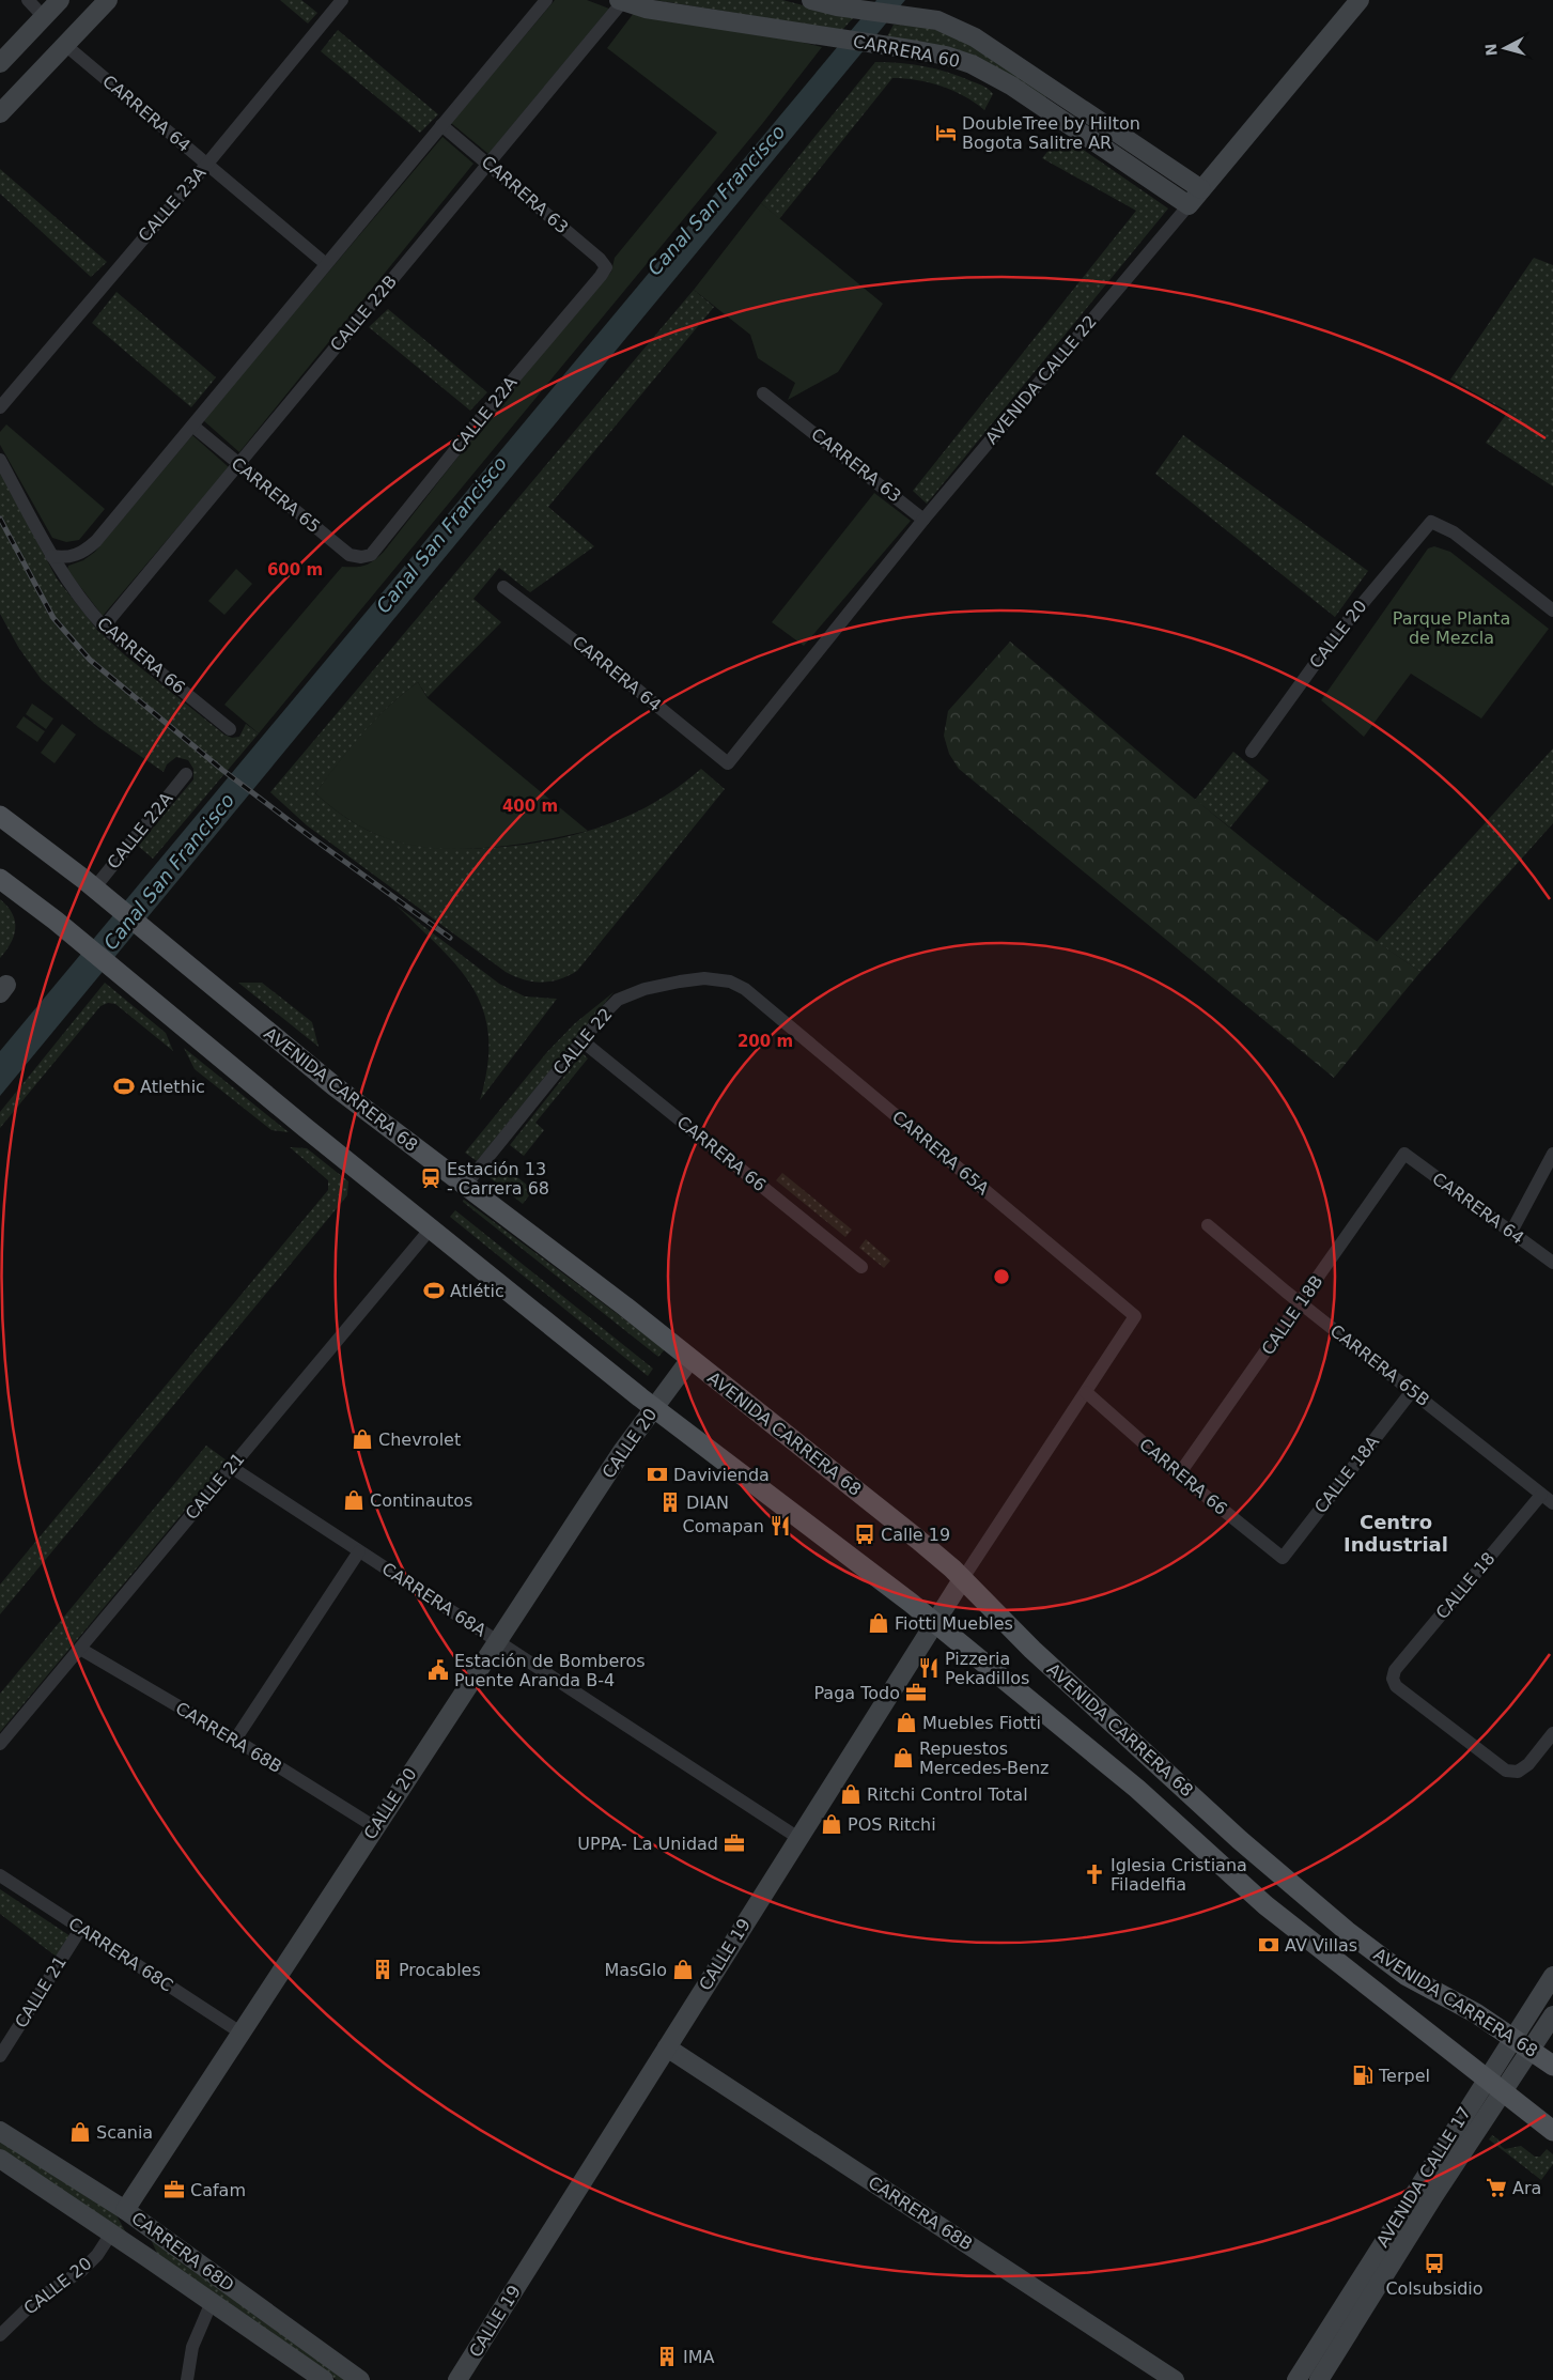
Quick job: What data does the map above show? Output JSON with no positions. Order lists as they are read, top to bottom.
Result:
{
  "streets": {
    "main road": ["AVENIDA CARRERA 68"],
    "street": [
      "CARRERA 60",
      "CARRERA 64",
      "CARRERA 63",
      "CALLE 23A",
      "CALLE 22B",
      "AVENIDA CALLE 22",
      "CALLE 22A",
      "CARRERA 65",
      "CALLE 20",
      "CARRERA 66",
      "CALLE 22",
      "CARRERA 65A",
      "CALLE 18B",
      "CARRERA 65B",
      "CALLE 18A",
      "CALLE 21",
      "CALLE 18",
      "CARRERA 68A",
      "CARRERA 68B",
      "CARRERA 68C",
      "CALLE 19",
      "AVENIDA CALLE 17",
      "CARRERA 68D"
    ]
  },
  "crossings": [
    ["CARRERA 60", "CALLE 22B"],
    ["CARRERA 60", "AVENIDA CALLE 22"],
    ["CARRERA 64", "CALLE 23A"],
    ["CARRERA 64", "AVENIDA CALLE 22"],
    ["CARRERA 64", "CALLE 18B"],
    ["CARRERA 63", "CALLE 22B"],
    ["CARRERA 63", "AVENIDA CALLE 22"],
    ["CARRERA 63", "CALLE 22A"],
    ["CALLE 22B", "CARRERA 65"],
    ["CALLE 22B", "CARRERA 66"],
    ["CALLE 22A", "CARRERA 65"],
    ["CALLE 22A", "AVENIDA CARRERA 68"],
    ["CALLE 20", "AVENIDA CARRERA 68"],
    ["CALLE 20", "CARRERA 68A"],
    ["CALLE 20", "CARRERA 68B"],
    ["CALLE 20", "CARRERA 68C"],
    ["CALLE 20", "CARRERA 68D"],
    ["CARRERA 66", "CALLE 22"],
    ["CARRERA 66", "CALLE 18B"],
    ["CARRERA 66", "CALLE 18A"],
    ["CARRERA 66", "CALLE 19"],
    ["CALLE 22", "AVENIDA CARRERA 68"],
    ["CALLE 22", "CARRERA 65A"],
    ["AVENIDA CARRERA 68", "CALLE 21"],
    ["AVENIDA CARRERA 68", "CALLE 19"],
    ["AVENIDA CARRERA 68", "AVENIDA CALLE 17"],
    ["CARRERA 65A", "CALLE 19"],
    ["CALLE 18B", "CARRERA 65B"],
    ["CARRERA 65B", "CALLE 18A"],
    ["CARRERA 65B", "CALLE 18"],
    ["CALLE 21", "CARRERA 68A"],
    ["CALLE 21", "CARRERA 68B"],
    ["CALLE 21", "CARRERA 68C"],
    ["CARRERA 68A", "CALLE 19"],
    ["CARRERA 68B", "CALLE 19"]
  ],
  "districts": ["Centro Industrial"],
  "water": ["Canal San Francisco"],
  "parks": ["Parque Planta de Mezcla"],
  "places": {
    "hotel": ["DoubleTree by Hilton Bogota Salitre AR"],
    "sports": ["Atlethic", "Atlétic"],
    "station": ["Estación 13 - Carrera 68"],
    "shop": [
      "Chevrolet",
      "Continautos",
      "Fiotti Muebles",
      "Muebles Fiotti",
      "Repuestos Mercedes-Benz",
      "Ritchi Control Total",
      "POS Ritchi",
      "MasGlo",
      "Scania"
    ],
    "bank": ["Davivienda", "AV Villas"],
    "building": ["DIAN", "Procables", "IMA"],
    "restaurant": ["Comapan", "Pizzeria Pekadillos"],
    "bus stop": ["Calle 19", "Colsubsidio"],
    "public building": ["Estación de Bomberos Puente Aranda B-4"],
    "office": ["Paga Todo", "UPPA- La Unidad", "Cafam"],
    "church": ["Iglesia Cristiana Filadelfia"],
    "fuel station": ["Terpel"],
    "supermarket": ["Ara"]
  },
  "north": "left",
  "rings": ["600 m", "400 m", "200 m"]
}
